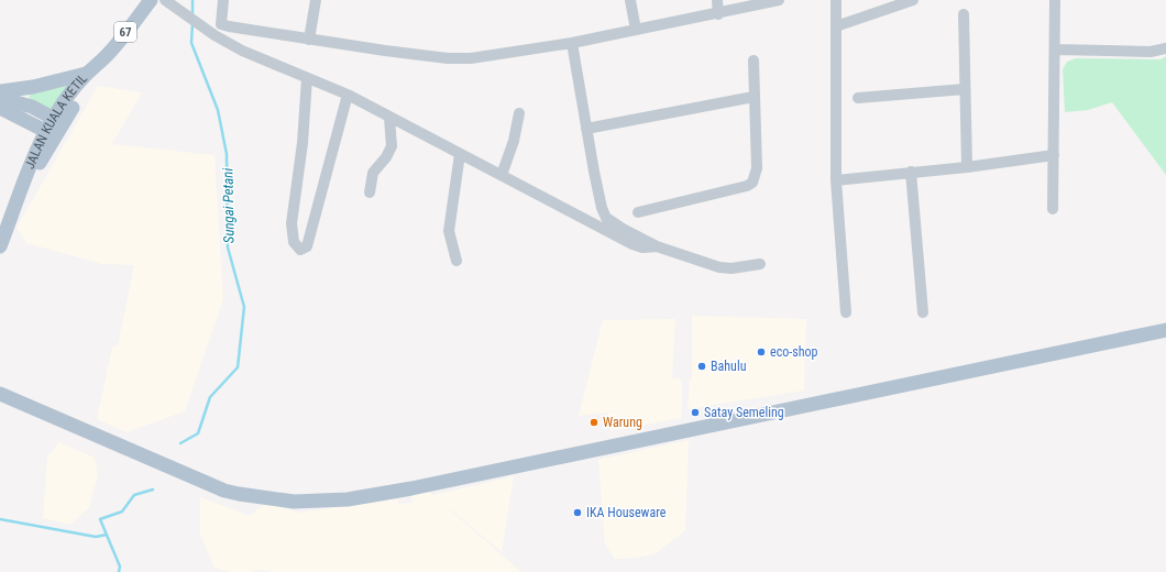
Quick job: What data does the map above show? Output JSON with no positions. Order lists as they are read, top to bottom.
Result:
{
  "streets": {
    "main road": ["67", "JALAN KUALA KETIL"]
  },
  "water": ["Sungai Petani"],
  "places": [
    "eco-shop",
    "Bahulu",
    "Satay Semeling",
    "Warung",
    "IKA Houseware"
  ]
}
